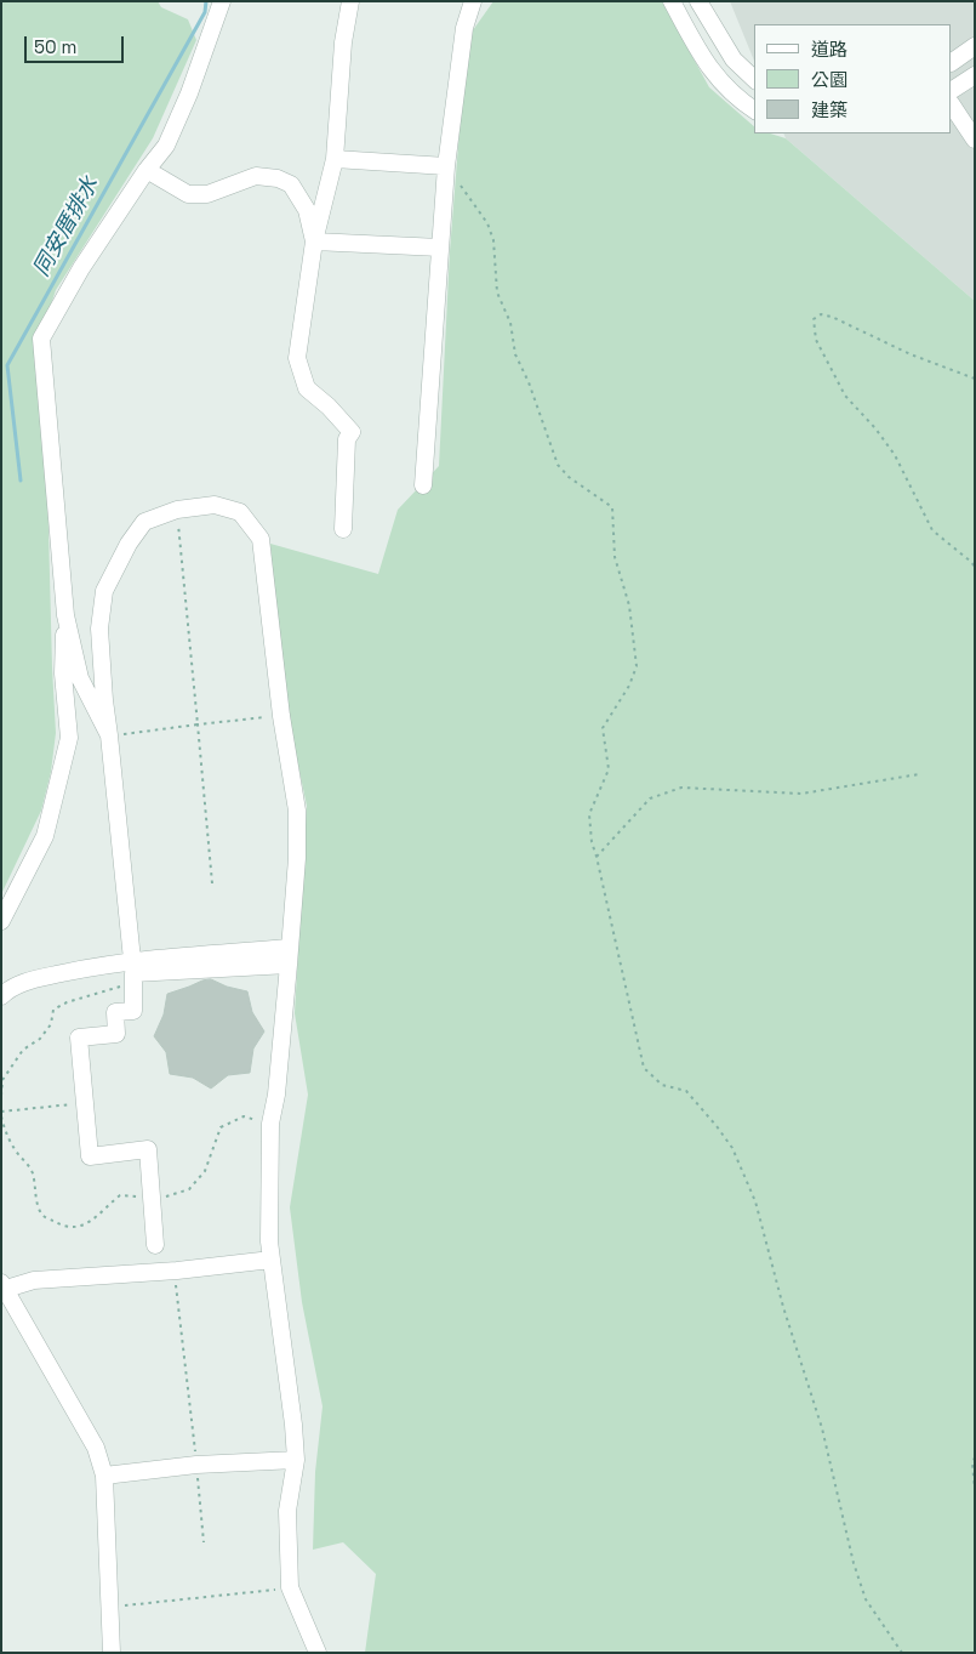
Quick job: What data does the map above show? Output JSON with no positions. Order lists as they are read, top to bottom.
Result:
{
  "water": ["同安厝排水"],
  "legend": ["道路", "公園", "建築"],
  "scale_bar": "50 m"
}
